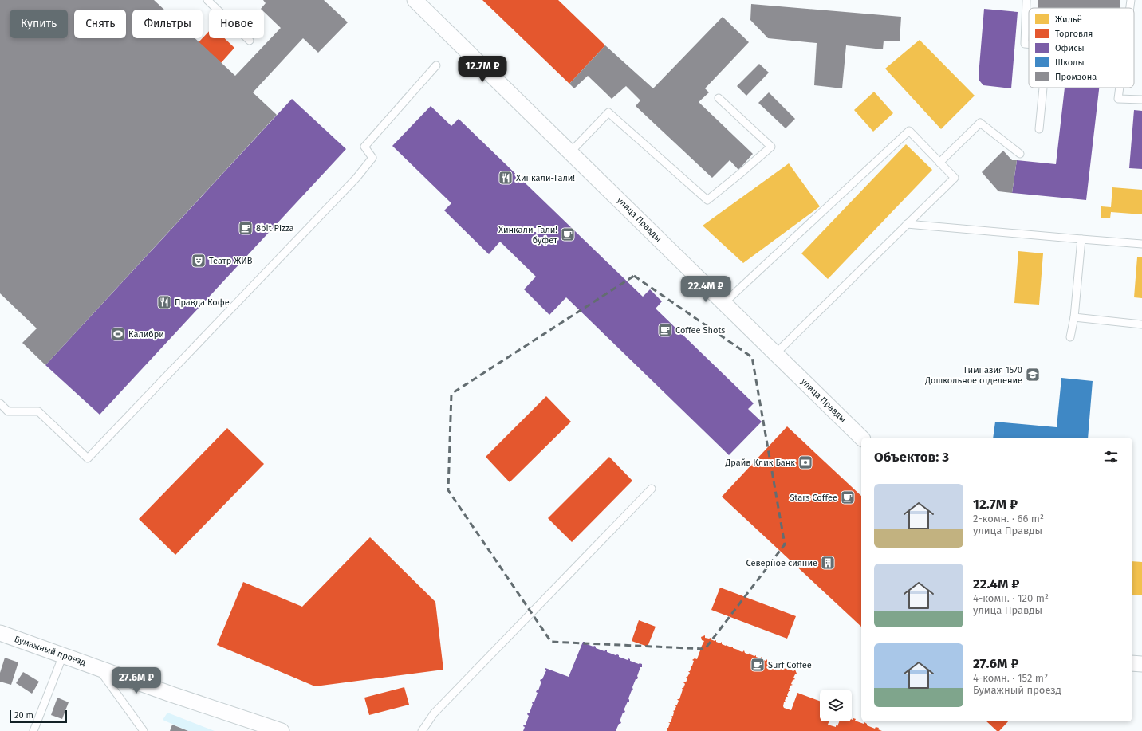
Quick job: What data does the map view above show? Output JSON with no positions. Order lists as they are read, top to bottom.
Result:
{
  "streets": {
    "street": ["улица Правды", "Бумажный проезд"]
  },
  "places": {
    "restaurant": ["Хинкали-Гали!", "Правда Кофе"],
    "cafe": [
      "8bit Pizza",
      "Хинкали-Гали! буфет",
      "Coffee Shots",
      "Stars Coffee",
      "Surf Coffee"
    ],
    "theatre": ["Театр ЖИВ"],
    "sports": ["Калибри"],
    "school or university": ["Гимназия 1570 Дошкольное отделение"],
    "bank": ["Драйв Клик Банк"],
    "building": ["Северное сияние"]
  },
  "legend": [
    "Жильё",
    "Торговля",
    "Офисы",
    "Школы",
    "Промзона"
  ],
  "scale_bar": "20 m",
  "page": {
    "chip": [
      "Купить",
      "Снять",
      "Фильтры",
      "Новое"
    ],
    "price": ["12.7M ₽", "22.4M ₽", "27.6M ₽"],
    "heading": "Объектов: 3",
    "list": [
      {
        "name": "12.7M ₽",
        "note": "2-комн. · 66 m² · улица Правды"
      },
      {
        "name": "22.4M ₽",
        "note": "4-комн. · 120 m² · улица Правды"
      },
      {
        "name": "27.6M ₽",
        "note": "4-комн. · 152 m² · Бумажный проезд"
      }
    ],
    "scale": "20 m"
  }
}
